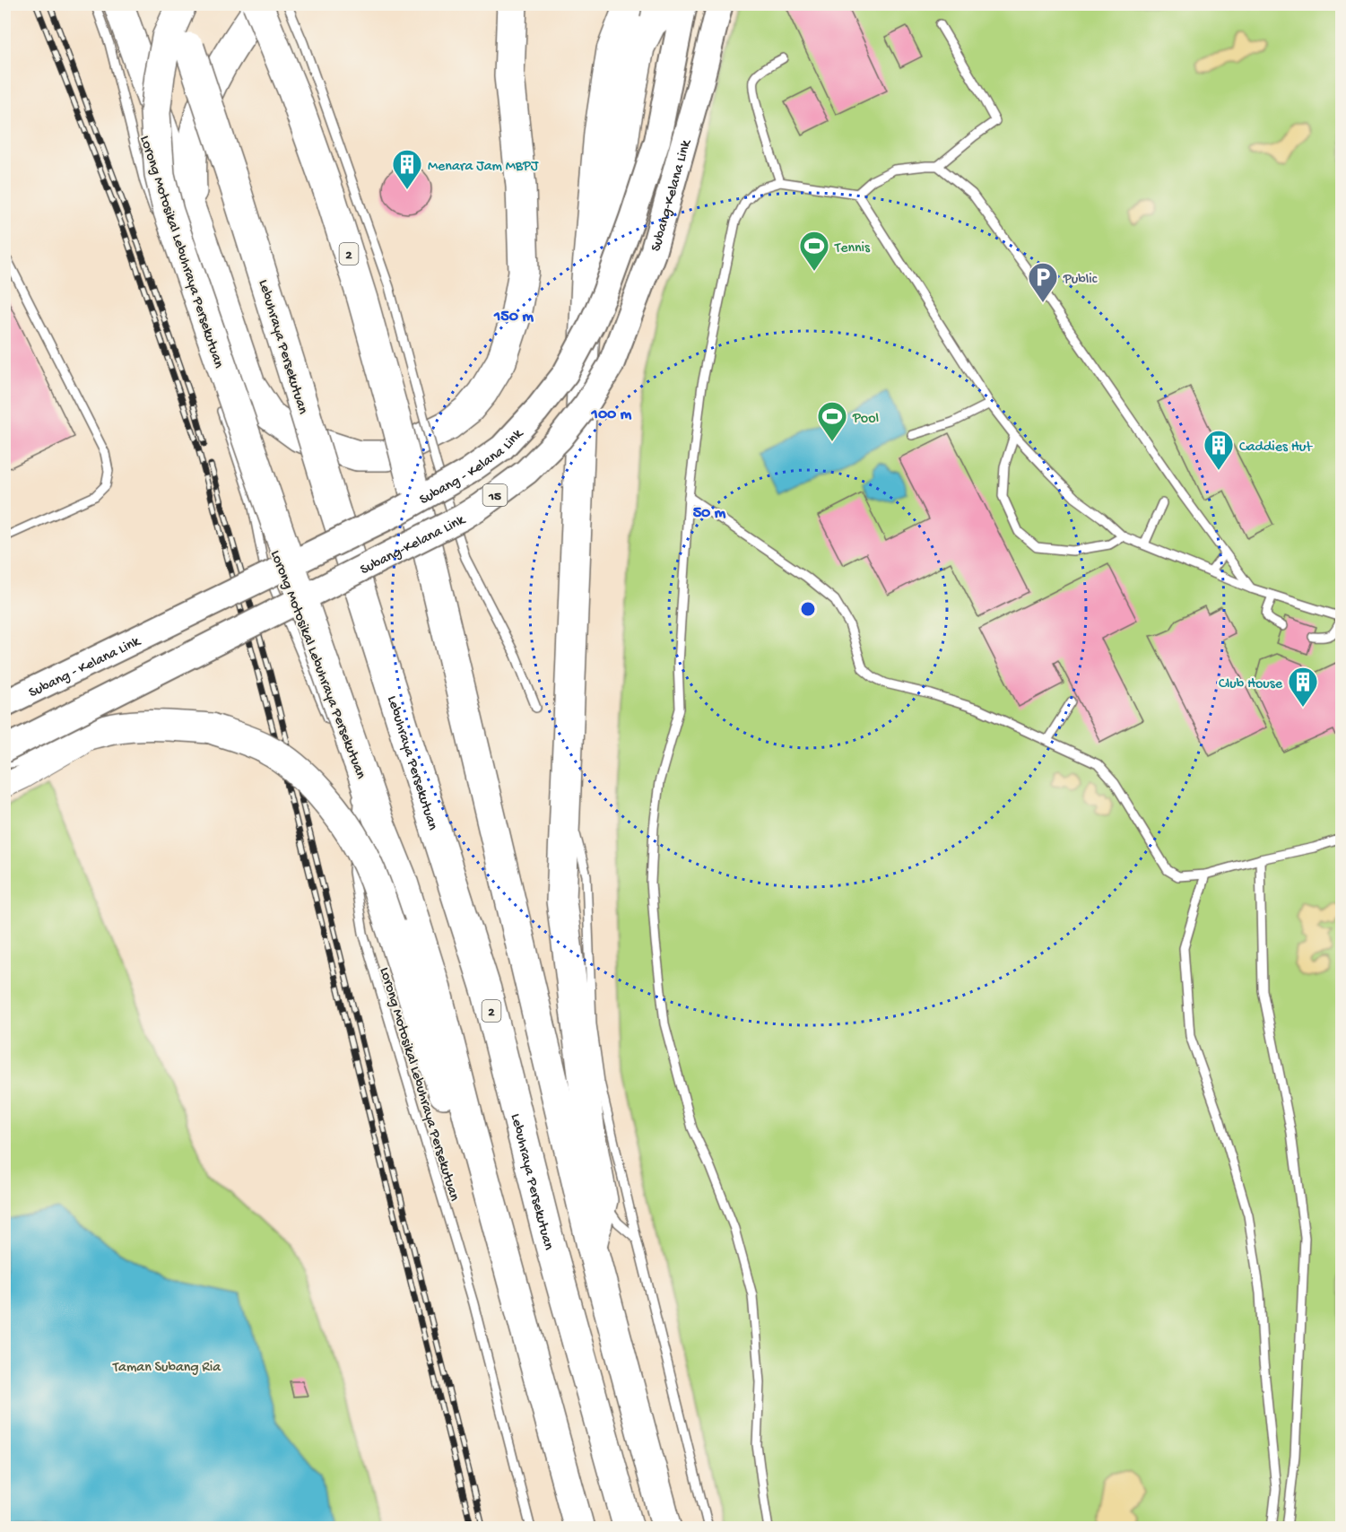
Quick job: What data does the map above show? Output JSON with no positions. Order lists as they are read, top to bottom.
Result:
{
  "streets": {
    "highway": ["2", "Lebuhraya Persekutuan"],
    "main road": ["Subang-Kelana Link", "Subang - Kelana Link", "15"],
    "lane": ["Lorong Motosikal Lebuhraya Persekutuan"]
  },
  "parks": ["Taman Subang Ria"],
  "places": {
    "building": ["Menara Jam MBPJ", "Caddies Hut", "Club House"],
    "sports": ["Tennis", "Pool"],
    "parking": ["Public"]
  },
  "rings": ["150 m", "100 m", "50 m"]
}
